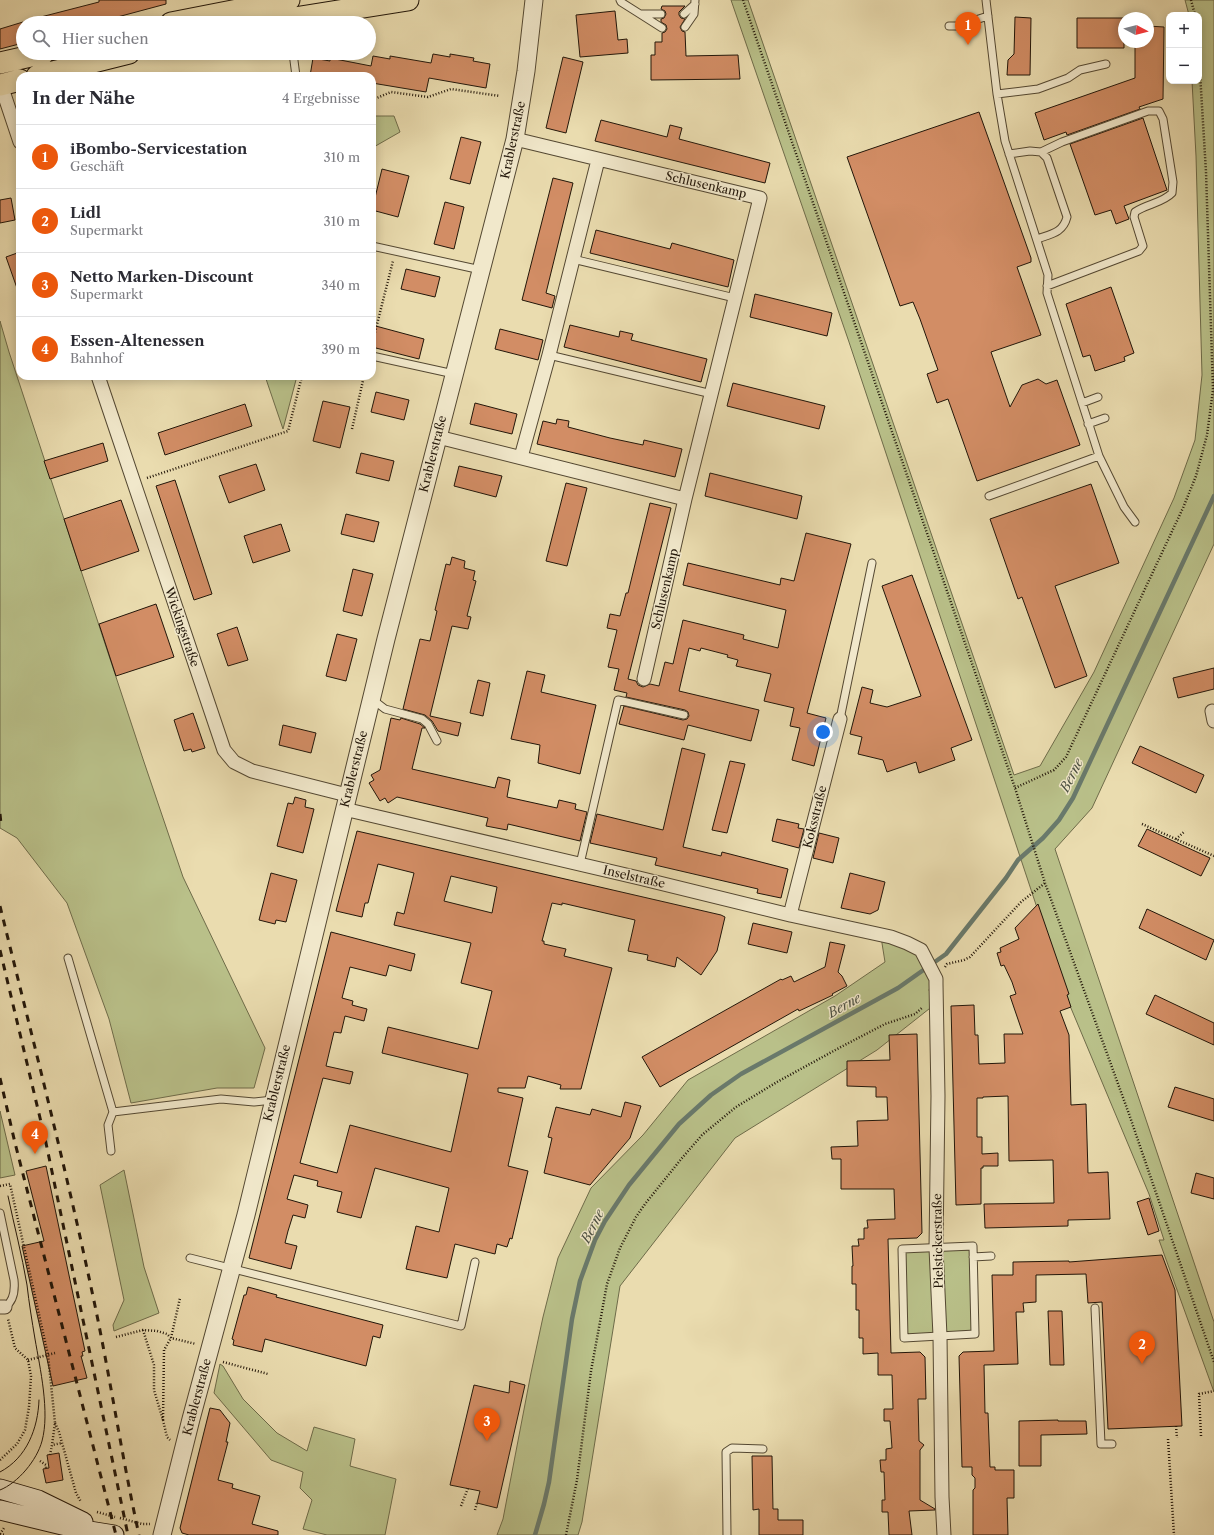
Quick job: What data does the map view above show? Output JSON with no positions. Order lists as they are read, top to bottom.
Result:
{
  "streets": {
    "street": [
      "Krablerstraße",
      "Schlusenkamp",
      "Wickingstraße",
      "Koksstraße",
      "Inselstraße",
      "Pielstickerstraße"
    ]
  },
  "crossings": [
    ["Krablerstraße", "Schlusenkamp"],
    ["Krablerstraße", "Wickingstraße"],
    ["Krablerstraße", "Inselstraße"],
    ["Wickingstraße", "Inselstraße"],
    ["Koksstraße", "Inselstraße"],
    ["Inselstraße", "Pielstickerstraße"]
  ],
  "water": ["Berne"],
  "north": "right",
  "page": {
    "map_buttons": ["+", "−"],
    "pins": [
      "1",
      "4",
      "2",
      "3"
    ],
    "search": "Hier suchen",
    "heading": ["In der Nähe", "4 Ergebnisse"],
    "list": [
      {
        "mark": "1",
        "name": "iBombo-Servicestation",
        "note": "Geschäft",
        "value": "310 m"
      },
      {
        "mark": "2",
        "name": "Lidl",
        "note": "Supermarkt",
        "value": "310 m"
      },
      {
        "mark": "3",
        "name": "Netto Marken-Discount",
        "note": "Supermarkt",
        "value": "340 m"
      },
      {
        "mark": "4",
        "name": "Essen-Altenessen",
        "note": "Bahnhof",
        "value": "390 m"
      }
    ]
  }
}
